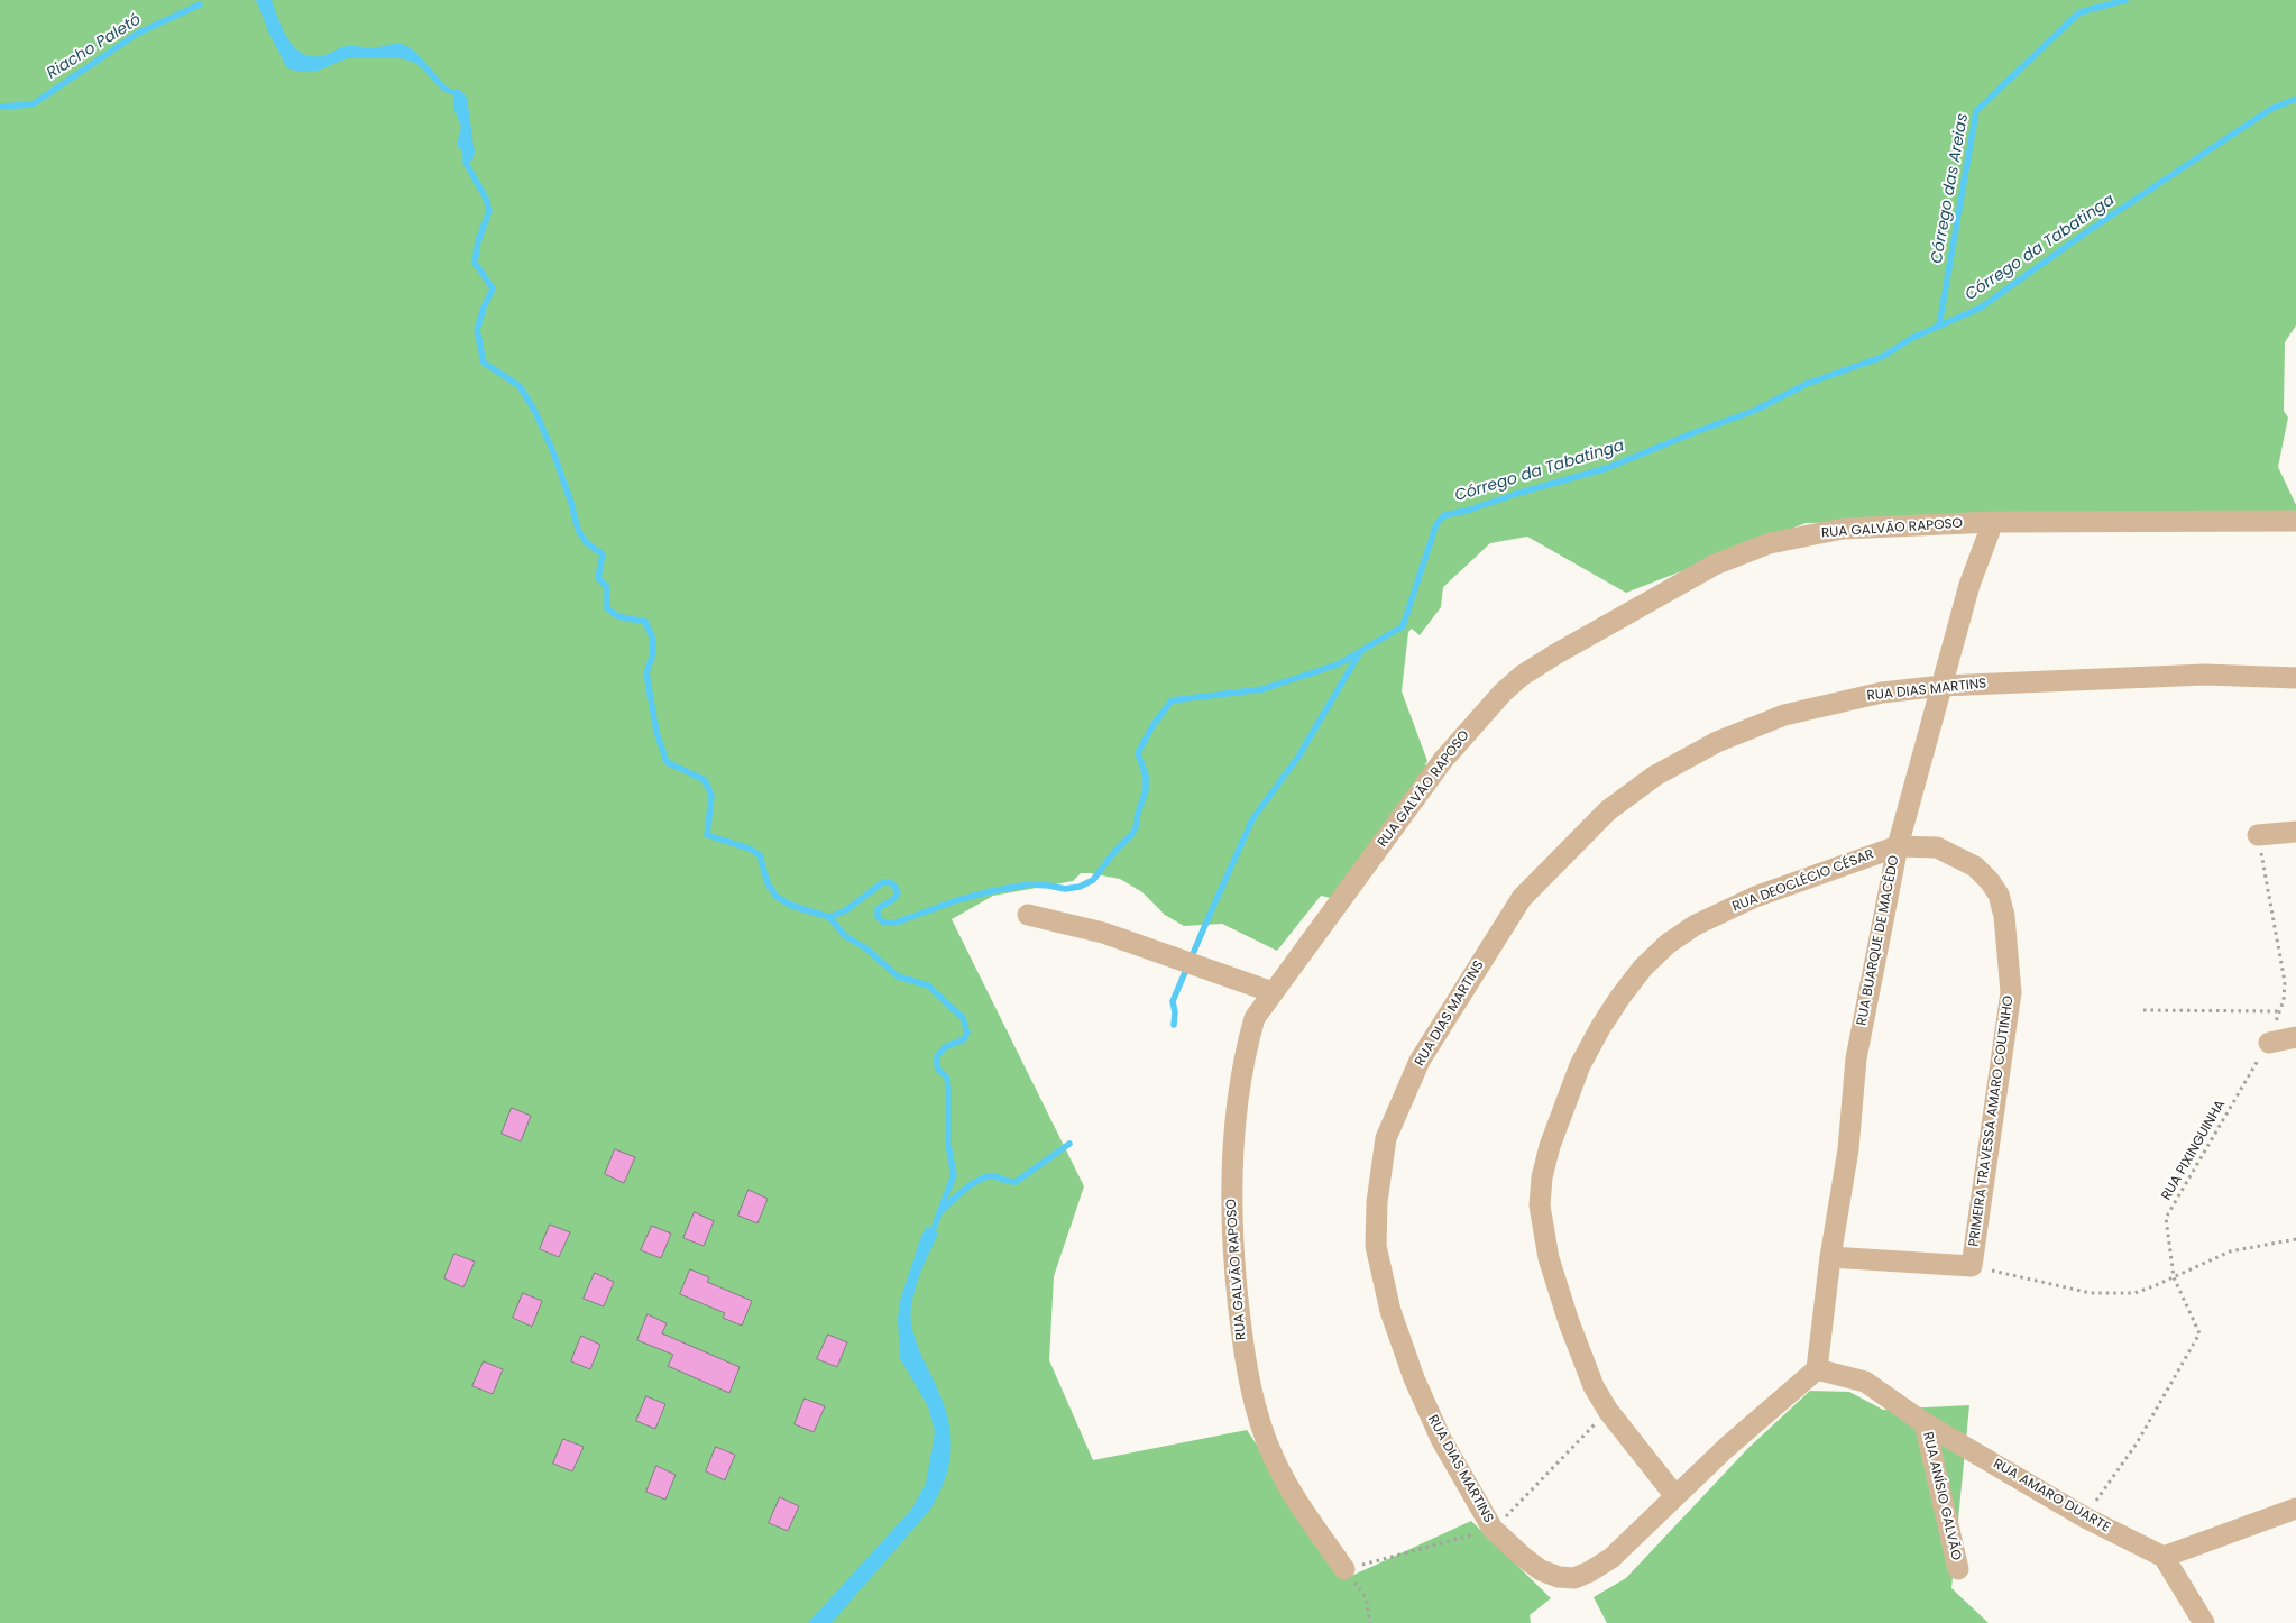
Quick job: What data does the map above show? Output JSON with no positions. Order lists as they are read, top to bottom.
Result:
{
  "streets": {
    "street": [
      "RUA GALVÃO RAPOSO",
      "RUA DIAS MARTINS",
      "RUA DEOCLÉCIO CÉSAR",
      "RUA BUARQUE DE MACÊDO",
      "PRIMEIRA TRAVESSA AMARO COUTINHO",
      "RUA ANÍSIO GALVÃO",
      "RUA AMARO DUARTE"
    ],
    "path": ["RUA PIXINGUINHA"]
  },
  "crossings": [
    ["RUA GALVÃO RAPOSO", "RUA BUARQUE DE MACÊDO"],
    ["RUA DIAS MARTINS", "RUA DEOCLÉCIO CÉSAR"],
    ["RUA DIAS MARTINS", "RUA BUARQUE DE MACÊDO"],
    ["RUA DIAS MARTINS", "RUA AMARO DUARTE"],
    ["RUA DEOCLÉCIO CÉSAR", "RUA BUARQUE DE MACÊDO"],
    ["RUA DEOCLÉCIO CÉSAR", "PRIMEIRA TRAVESSA AMARO COUTINHO"],
    ["RUA BUARQUE DE MACÊDO", "PRIMEIRA TRAVESSA AMARO COUTINHO"],
    ["RUA BUARQUE DE MACÊDO", "RUA AMARO DUARTE"],
    ["RUA PIXINGUINHA", "RUA AMARO DUARTE"],
    ["RUA ANÍSIO GALVÃO", "RUA AMARO DUARTE"]
  ],
  "water": ["Riacho Paletó", "Córrego das Areias", "Córrego da Tabatinga"]
}
